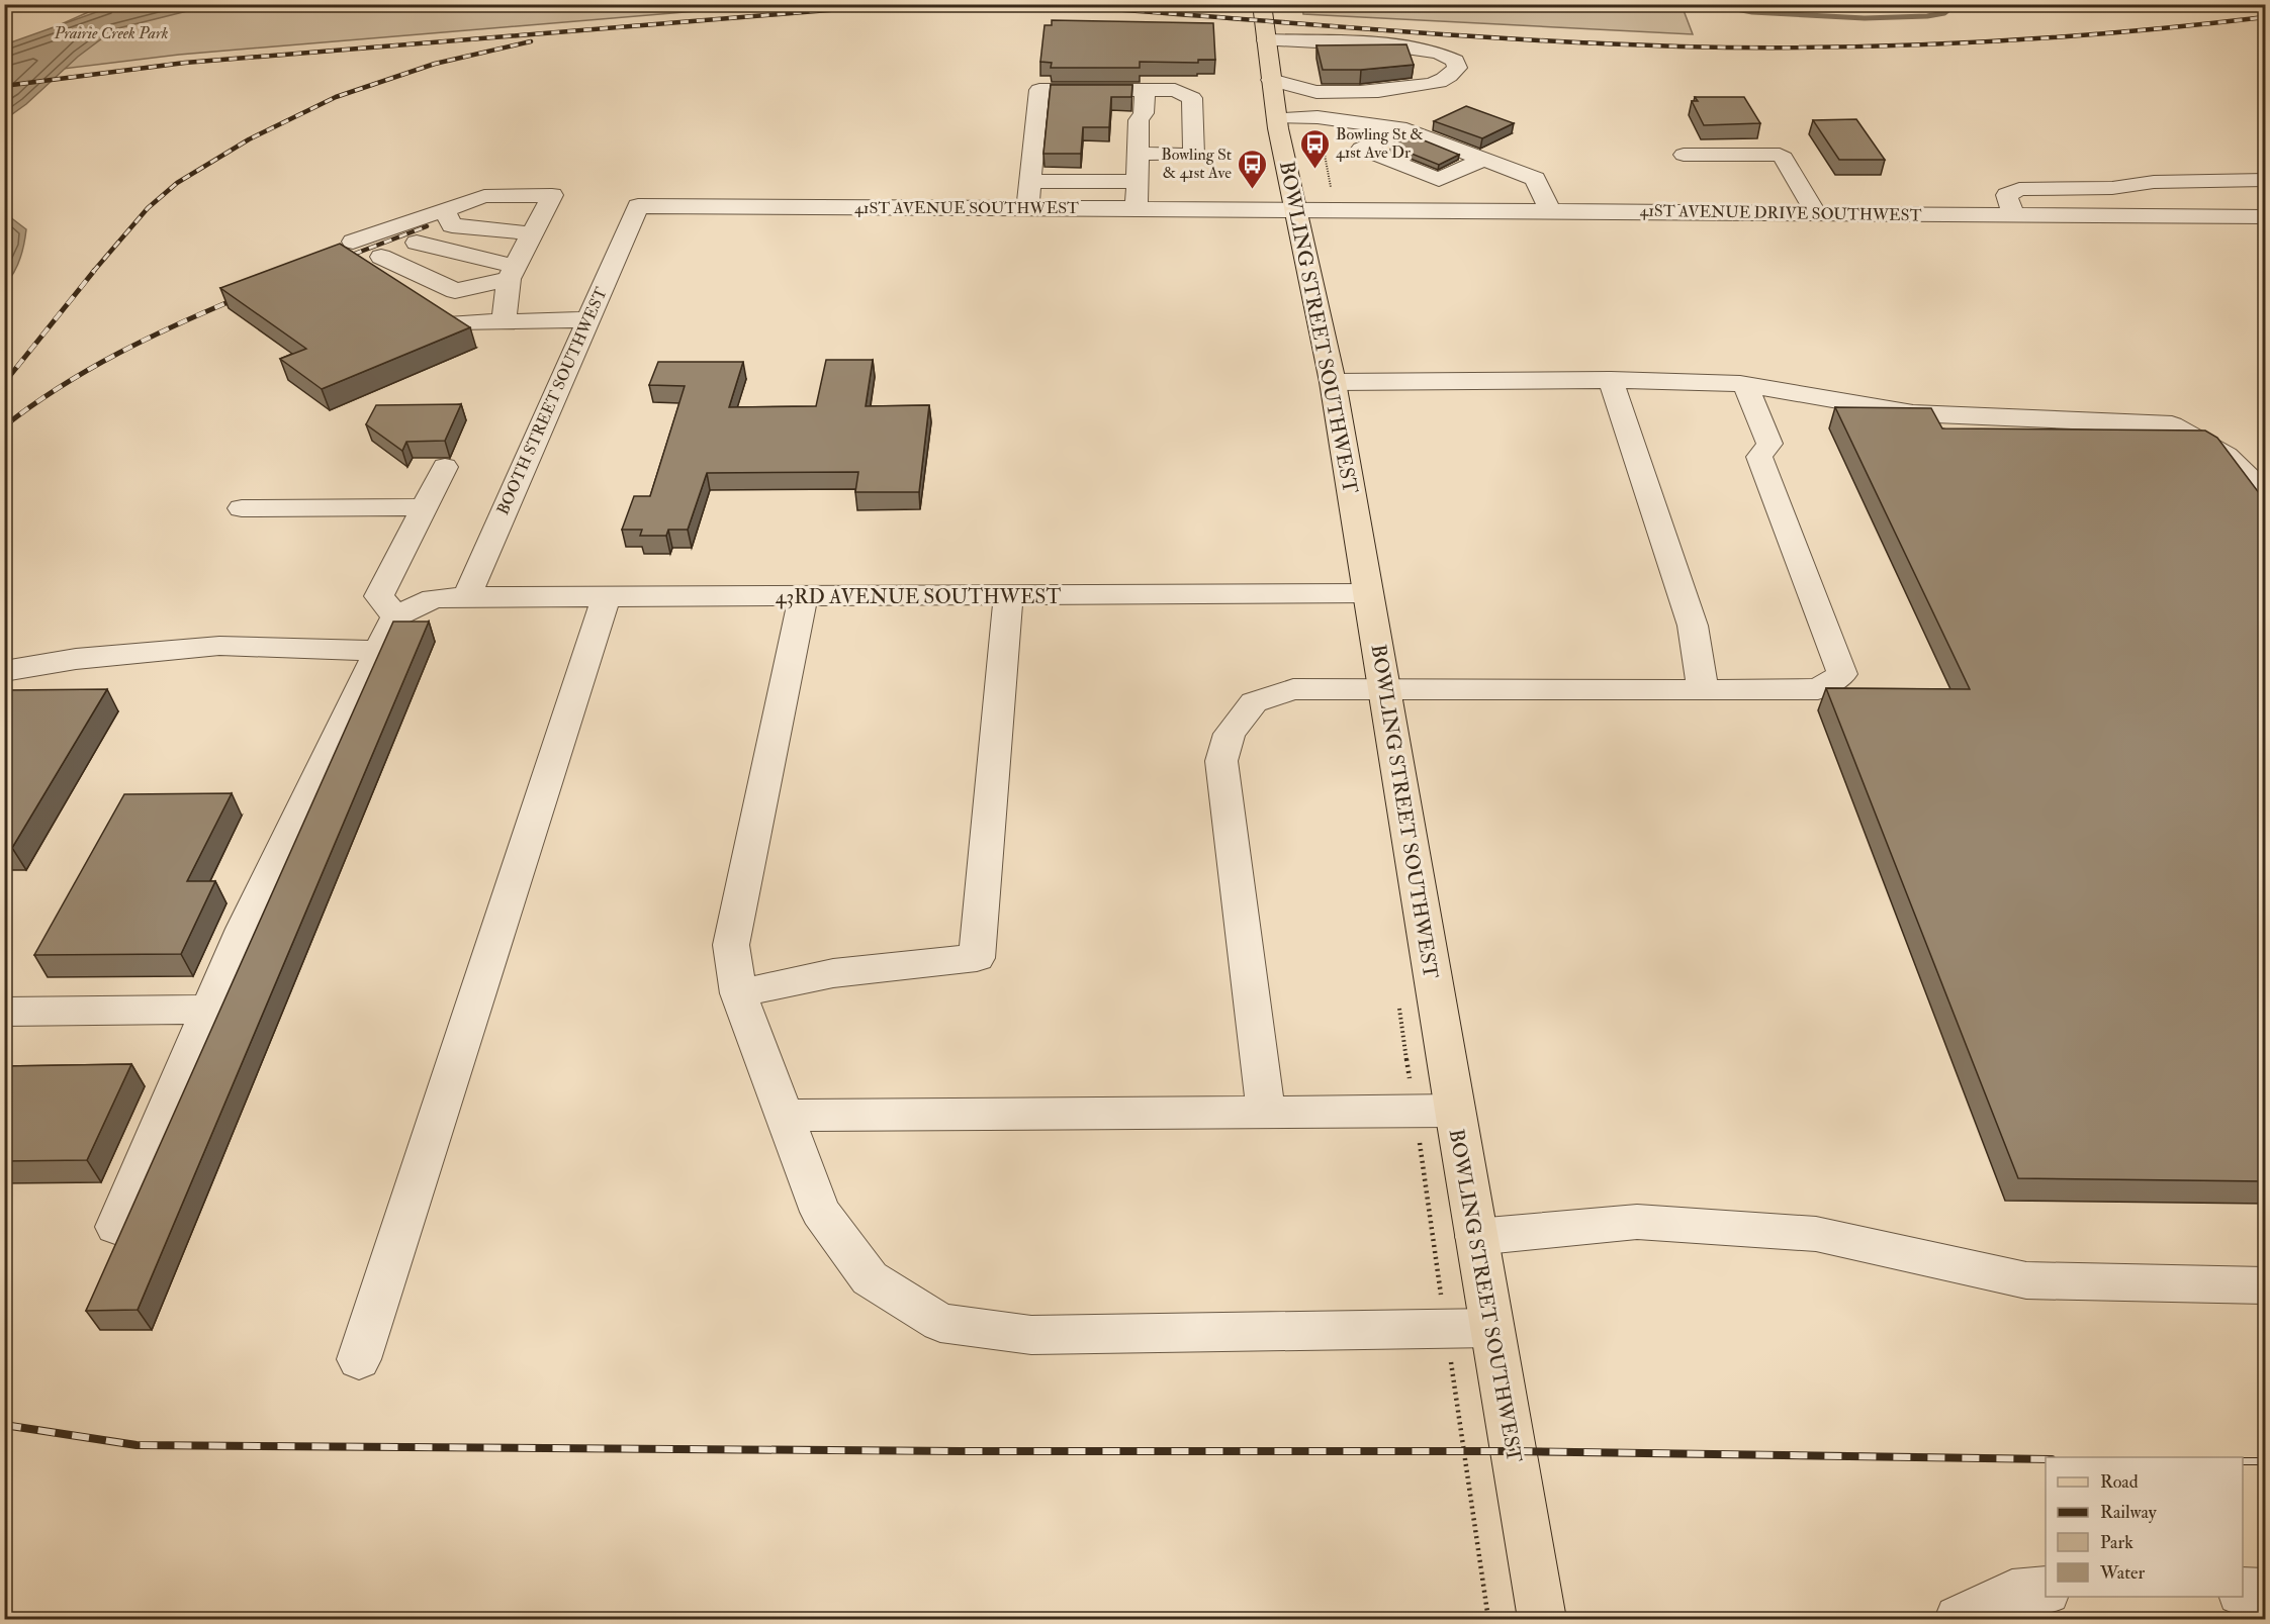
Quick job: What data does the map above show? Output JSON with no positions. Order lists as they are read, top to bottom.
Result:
{
  "streets": {
    "main road": ["BOWLING STREET SOUTHWEST"],
    "street": [
      "41ST AVENUE SOUTHWEST",
      "41ST AVENUE DRIVE SOUTHWEST",
      "BOOTH STREET SOUTHWEST",
      "43RD AVENUE SOUTHWEST"
    ]
  },
  "crossings": [
    ["41ST AVENUE SOUTHWEST", "41ST AVENUE DRIVE SOUTHWEST"],
    ["41ST AVENUE SOUTHWEST", "BOWLING STREET SOUTHWEST"],
    ["41ST AVENUE SOUTHWEST", "BOOTH STREET SOUTHWEST"],
    ["41ST AVENUE DRIVE SOUTHWEST", "BOWLING STREET SOUTHWEST"],
    ["BOWLING STREET SOUTHWEST", "43RD AVENUE SOUTHWEST"],
    ["BOOTH STREET SOUTHWEST", "43RD AVENUE SOUTHWEST"]
  ],
  "parks": ["Prairie Creek Park"],
  "places": {
    "bus stop": ["Bowling St & 41st Ave Dr", "Bowling St & 41st Ave"]
  },
  "legend": [
    "Road",
    "Railway",
    "Park",
    "Water"
  ]
}
